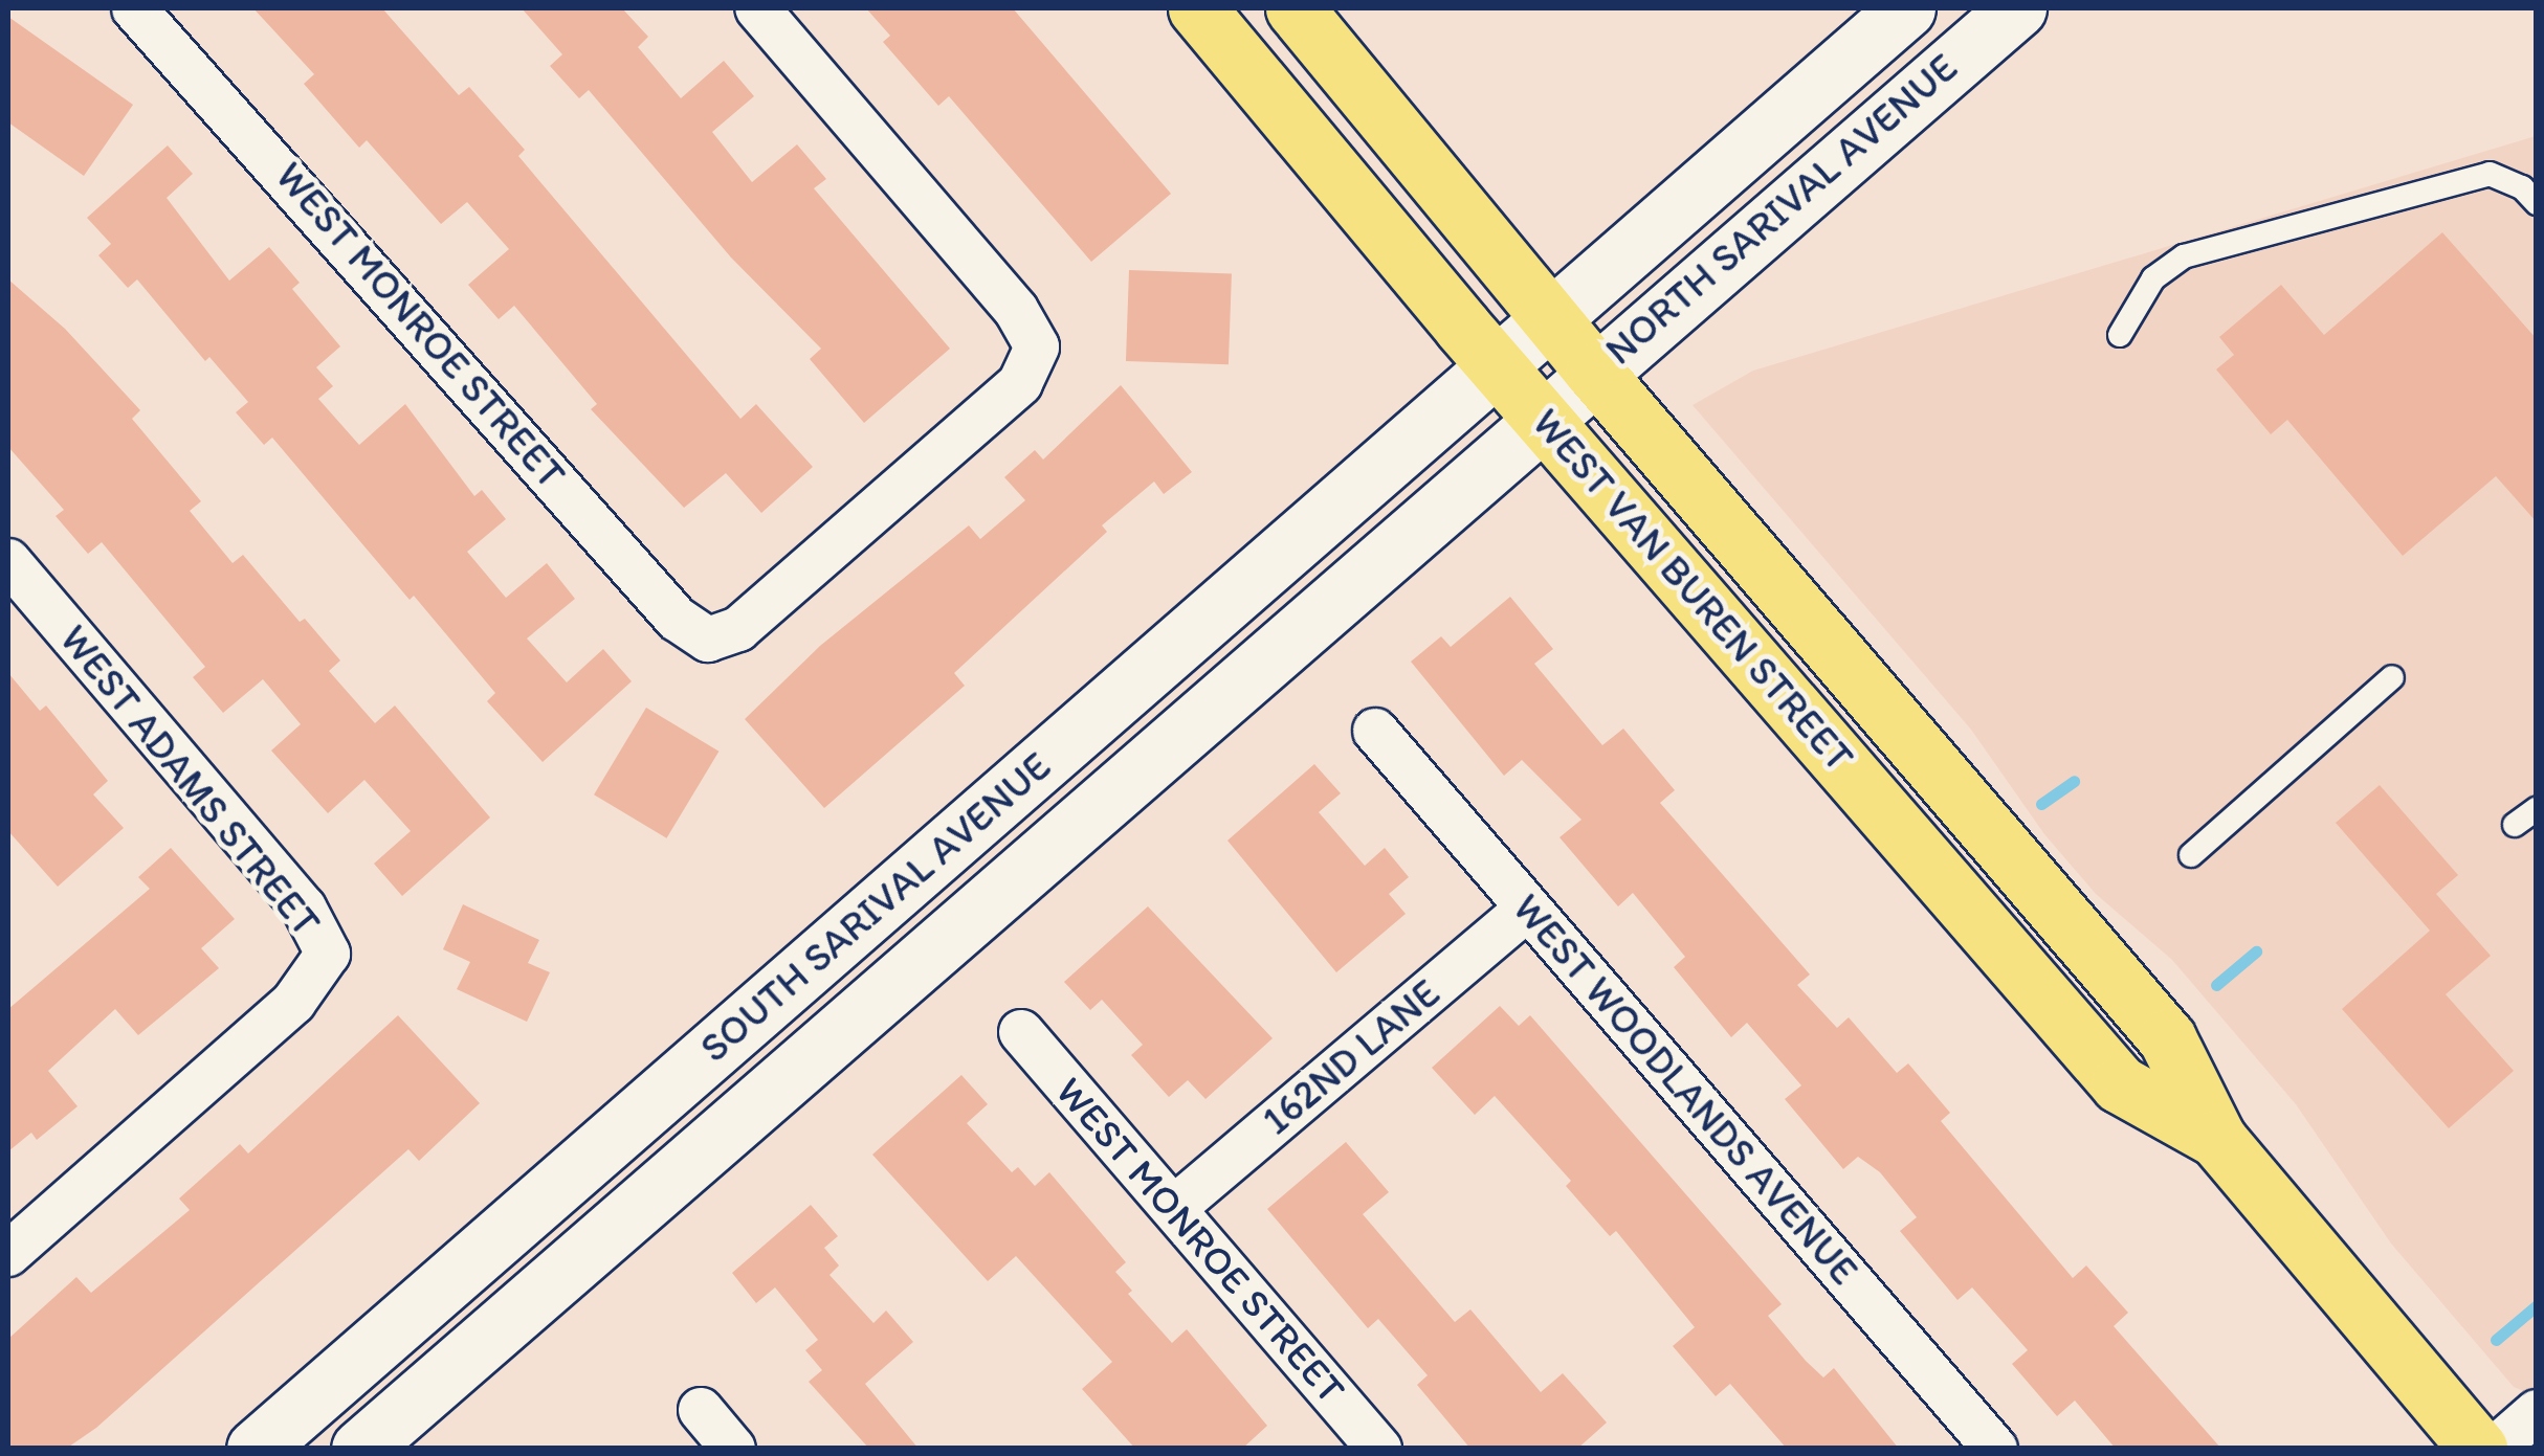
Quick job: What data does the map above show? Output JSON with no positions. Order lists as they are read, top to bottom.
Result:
{
  "streets": {
    "main road": ["NORTH SARIVAL AVENUE", "WEST VAN BUREN STREET", "SOUTH SARIVAL AVENUE"],
    "street": [
      "WEST MONROE STREET",
      "WEST ADAMS STREET",
      "162ND LANE",
      "WEST WOODLANDS AVENUE"
    ]
  },
  "crossings": [
    ["NORTH SARIVAL AVENUE", "WEST VAN BUREN STREET"],
    ["NORTH SARIVAL AVENUE", "SOUTH SARIVAL AVENUE"],
    ["WEST MONROE STREET", "162ND LANE"],
    ["WEST VAN BUREN STREET", "SOUTH SARIVAL AVENUE"],
    ["162ND LANE", "WEST WOODLANDS AVENUE"]
  ]
}
